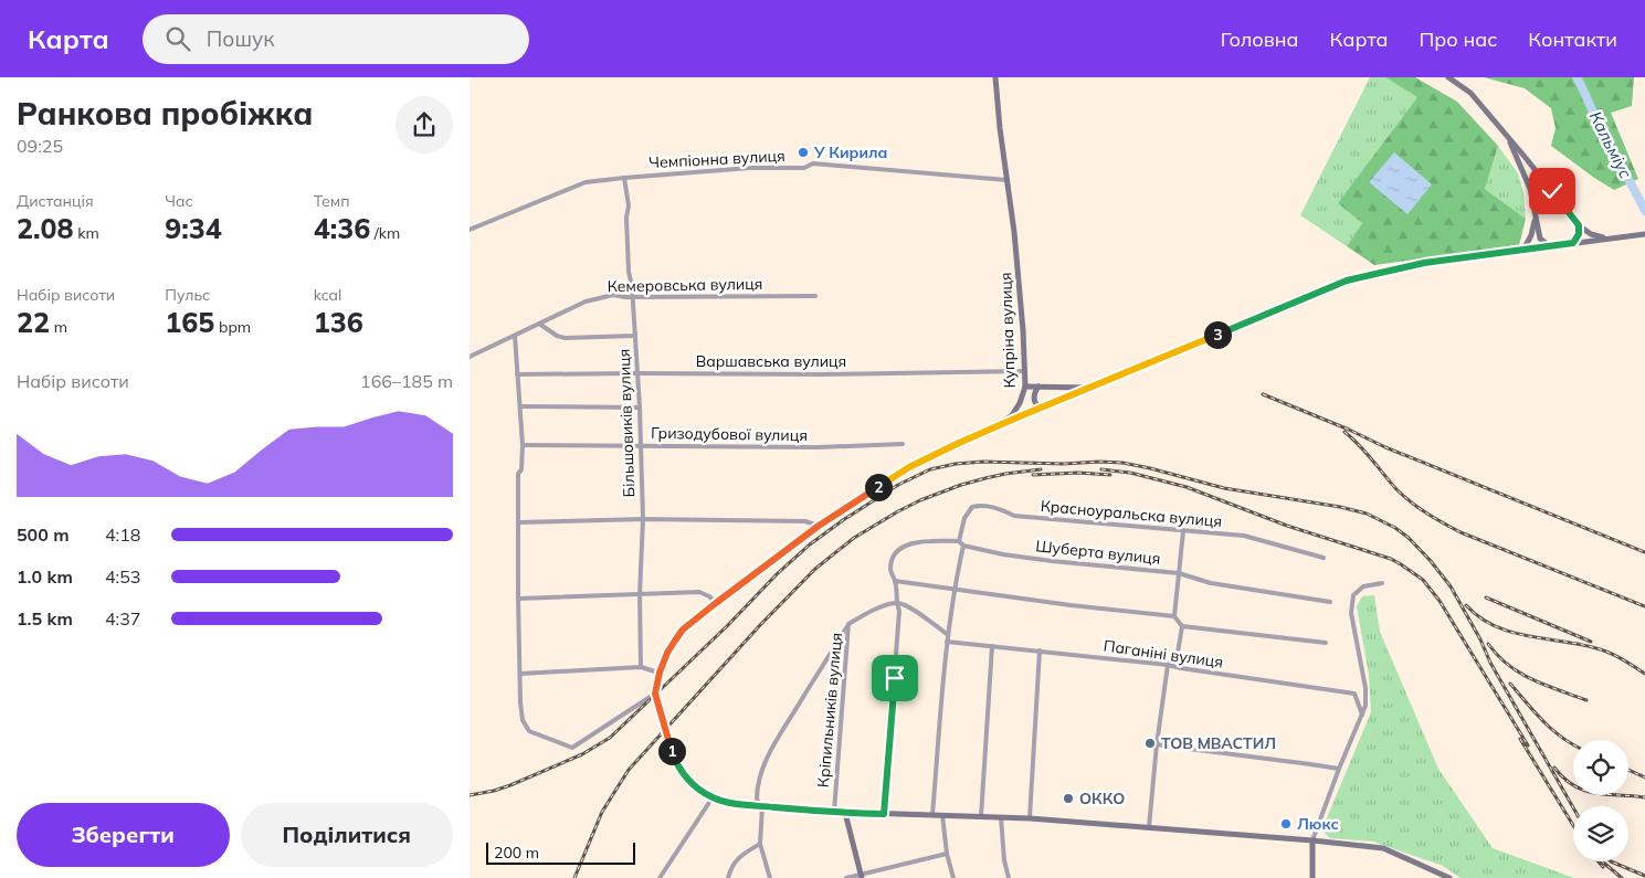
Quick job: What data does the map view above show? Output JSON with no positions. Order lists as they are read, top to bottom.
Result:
{
  "streets": {
    "main road": ["Купріна вулиця"],
    "street": [
      "Чемпіонна вулиця",
      "Кемеровська вулиця",
      "Варшавська вулиця",
      "Більшовиків вулиця",
      "Гризодубової вулиця",
      "Красноуральска вулиця",
      "Шуберта вулиця",
      "Паганіні вулиця",
      "Кріпильників вулиця"
    ]
  },
  "crossings": [
    ["Чемпіонна вулиця", "Купріна вулиця"],
    ["Чемпіонна вулиця", "Більшовиків вулиця"],
    ["Кемеровська вулиця", "Більшовиків вулиця"],
    ["Купріна вулиця", "Варшавська вулиця"],
    ["Варшавська вулиця", "Більшовиків вулиця"],
    ["Більшовиків вулиця", "Гризодубової вулиця"]
  ],
  "water": ["Кальміус"],
  "places": [
    "У Кирила",
    "ТОВ МВАСТИЛ",
    "ОККО",
    "Люкс"
  ],
  "scale_bar": "200 m",
  "page": {
    "header": "Карта",
    "search": "Пошук",
    "nav": [
      "Головна",
      "Карта",
      "Про нас",
      "Контакти"
    ],
    "heading": ["Ранкова пробіжка", "09:25"],
    "stats": [
      ["Дистанція", "2.08 km"],
      ["Час", "9:34"],
      ["Темп", "4:36 /km"],
      ["Набір висоти", "22 m"],
      ["Пульс", "165 bpm"],
      ["kcal", "136"]
    ],
    "pins": ["3", "2", "1"],
    "chart": ["Набір висоти", "166–185 m"],
    "list": [
      {
        "name": "500 m",
        "note": "4:18"
      },
      {
        "name": "1.0 km",
        "note": "4:53"
      },
      {
        "name": "1.5 km",
        "note": "4:37"
      }
    ],
    "buttons": ["Зберегти", "Поділитися"],
    "scale": "200 m"
  }
}
